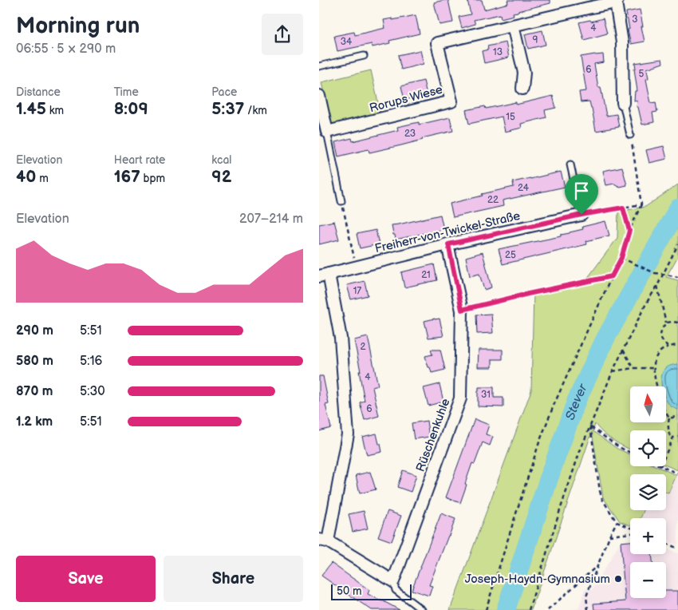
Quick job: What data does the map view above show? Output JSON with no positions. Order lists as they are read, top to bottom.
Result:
{
  "streets": {
    "street": ["Rorups Wiese", "Freiherr-von-Twickel-Straße", "Rüschenkuhle"]
  },
  "crossings": [
    ["Freiherr-von-Twickel-Straße", "Rüschenkuhle"]
  ],
  "water": ["Stever"],
  "places": ["Joseph-Haydn-Gymnasium"],
  "house_numbers": [
    "3",
    "4",
    "9",
    "34",
    "13",
    "6",
    "5",
    "15",
    "23",
    "24",
    "22",
    "25",
    "21",
    "17",
    "2",
    "4",
    "31",
    "6"
  ],
  "scale_bar": "50 m",
  "north": "top",
  "page": {
    "heading": ["Morning run", "06:55 · 5 × 290 m"],
    "stats": [
      ["Distance", "1.45 km"],
      ["Time", "8:09"],
      ["Pace", "5:37 /km"],
      ["Elevation", "40 m"],
      ["Heart rate", "167 bpm"],
      ["kcal", "92"]
    ],
    "chart": ["Elevation", "207–214 m"],
    "list": [
      {
        "name": "290 m",
        "note": "5:51"
      },
      {
        "name": "580 m",
        "note": "5:16"
      },
      {
        "name": "870 m",
        "note": "5:30"
      },
      {
        "name": "1.2 km",
        "note": "5:51"
      }
    ],
    "map_buttons": ["+", "−"],
    "buttons": ["Save", "Share"],
    "scale": "50 m"
  }
}
